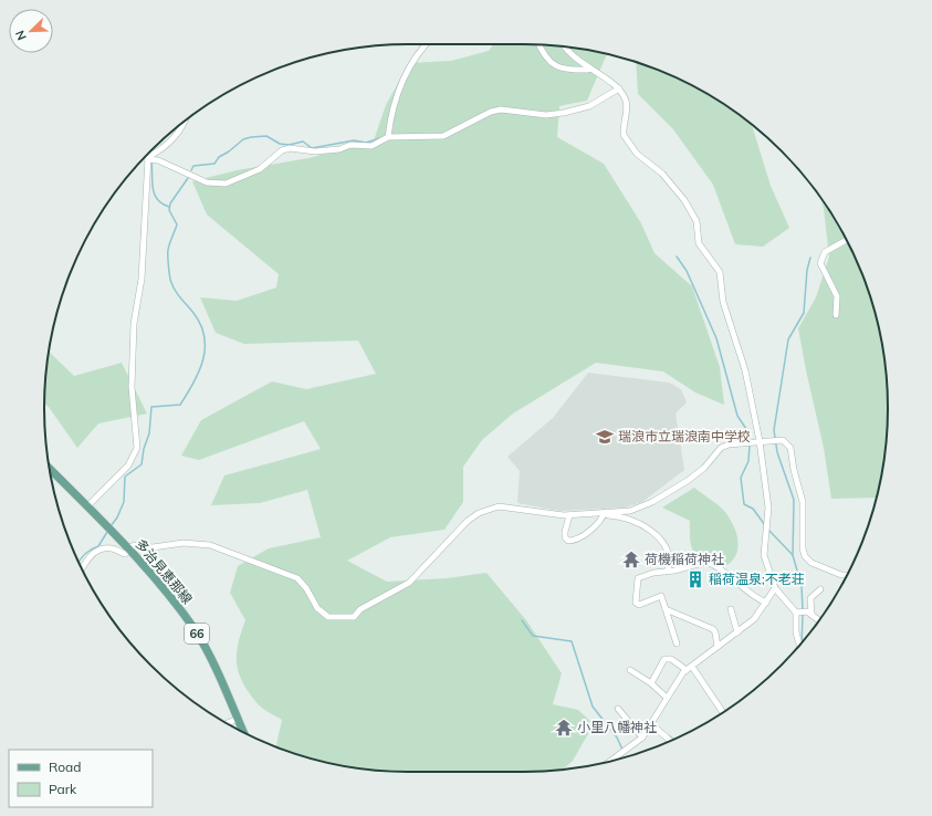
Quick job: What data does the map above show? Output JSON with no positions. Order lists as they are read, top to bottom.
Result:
{
  "streets": {
    "main road": ["多治見恵那線", "66"]
  },
  "places": {
    "school or university": ["瑞浪市立瑞浪南中学校"],
    "temple": ["荷機稲荷神社", "小里八幡神社"],
    "building": ["稲荷温泉;不老荘"]
  },
  "legend": ["Road", "Park"],
  "north": "bottom left"
}
